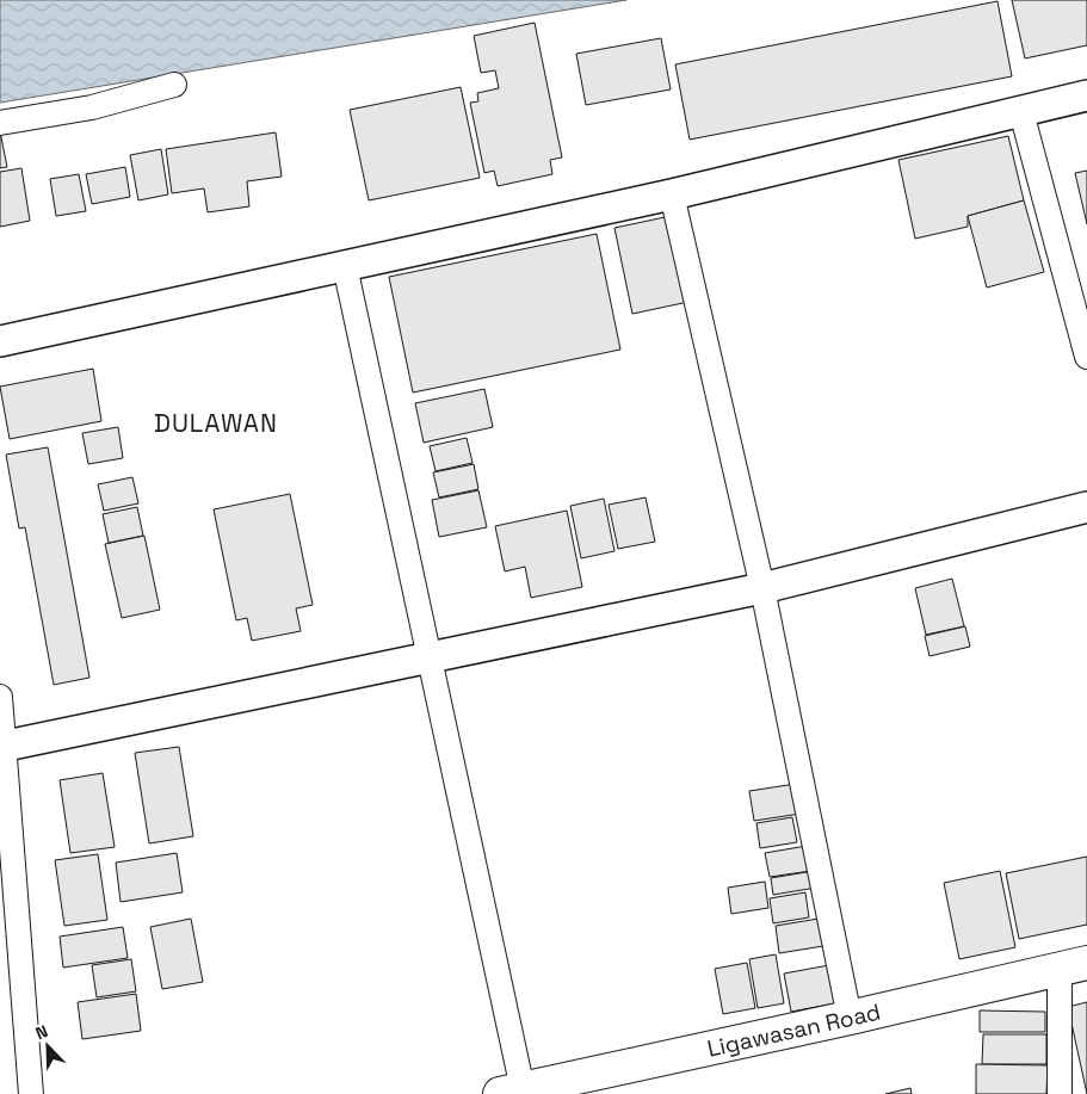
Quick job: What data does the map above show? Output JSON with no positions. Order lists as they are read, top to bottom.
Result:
{
  "streets": {
    "main road": ["Ligawasan Road"]
  },
  "districts": ["DULAWAN"],
  "north": "top left"
}
